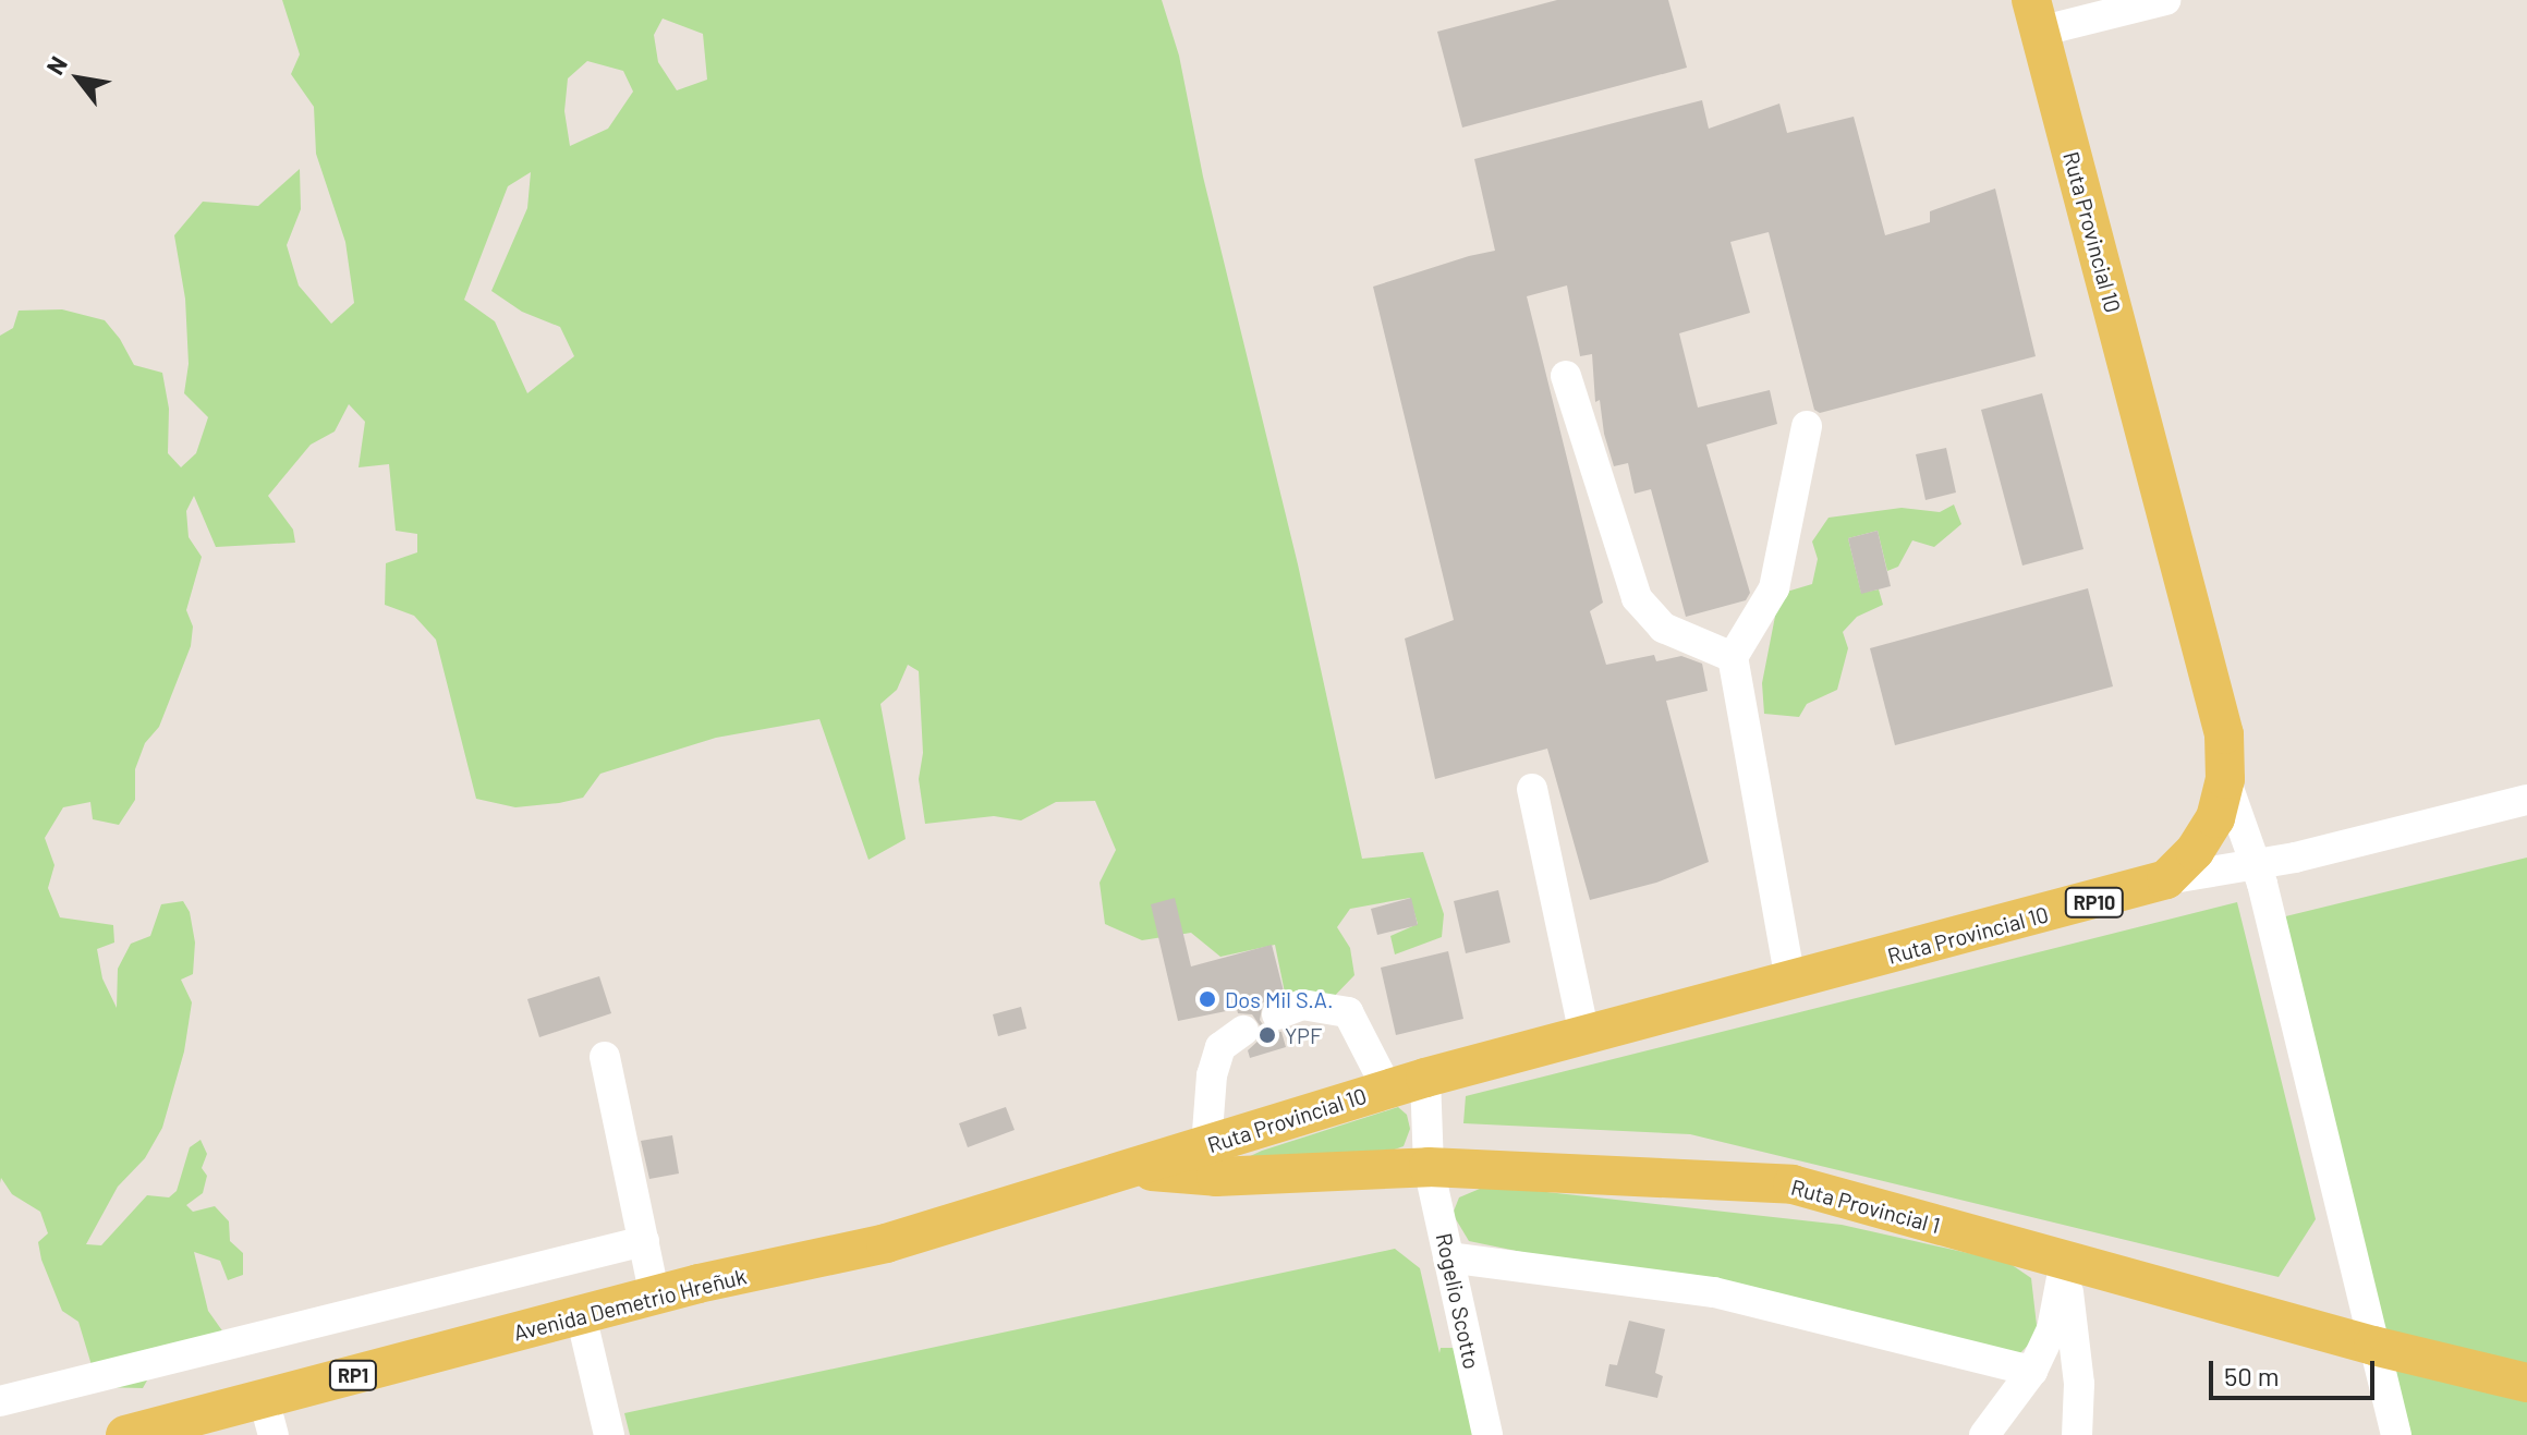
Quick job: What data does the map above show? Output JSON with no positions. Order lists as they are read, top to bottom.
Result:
{
  "streets": {
    "main road": [
      "Ruta Provincial 10",
      "RP10",
      "Ruta Provincial 1",
      "Avenida Demetrio Hreñuk",
      "RP1"
    ],
    "street": ["Rogelio Scotto"]
  },
  "crossings": [
    ["Ruta Provincial 10", "Ruta Provincial 1"],
    ["Ruta Provincial 10", "Rogelio Scotto"],
    ["Ruta Provincial 10", "Avenida Demetrio Hreñuk"],
    ["Ruta Provincial 1", "Rogelio Scotto"],
    ["Ruta Provincial 1", "Avenida Demetrio Hreñuk"]
  ],
  "places": ["Dos Mil S.A.", "YPF"],
  "scale_bar": "50 m",
  "north": "top left"
}
